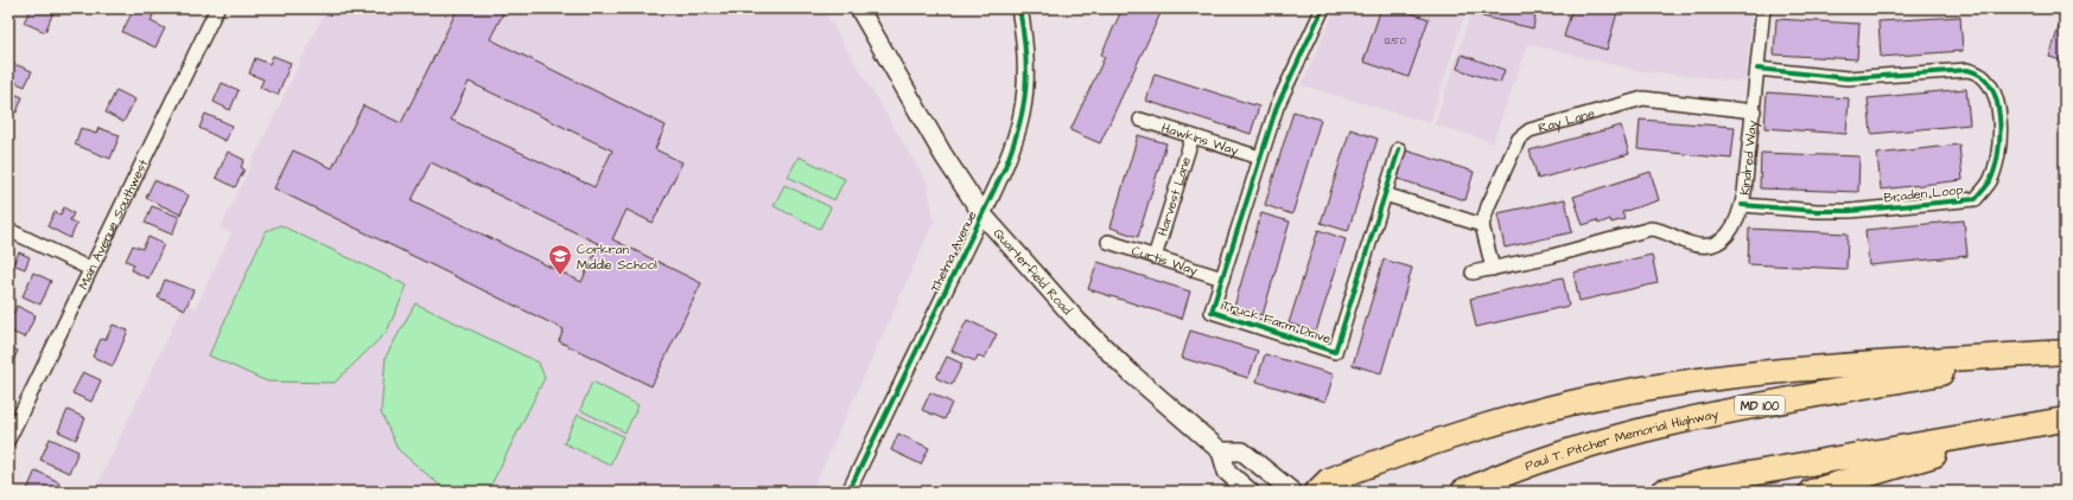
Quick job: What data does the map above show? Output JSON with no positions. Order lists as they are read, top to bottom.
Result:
{
  "streets": {
    "highway": ["MD 100", "Paul T. Pitcher Memorial Highway"],
    "main road": ["Quarterfield Road"],
    "street": [
      "Ray Lane",
      "Hawkins Way",
      "Kindred Way",
      "Braden Loop",
      "Harvest Lane",
      "Main Avenue Southwest",
      "Thelma Avenue",
      "Curtis Way",
      "Truck Farm Drive"
    ]
  },
  "crossings": [
    ["Ray Lane", "Kindred Way"],
    ["Hawkins Way", "Harvest Lane"],
    ["Hawkins Way", "Truck Farm Drive"],
    ["Kindred Way", "Braden Loop"],
    ["Harvest Lane", "Curtis Way"],
    ["Thelma Avenue", "Quarterfield Road"],
    ["Curtis Way", "Truck Farm Drive"]
  ],
  "places": {
    "school or university": ["Corkran Middle School"]
  },
  "house_numbers": ["1250"]
}
